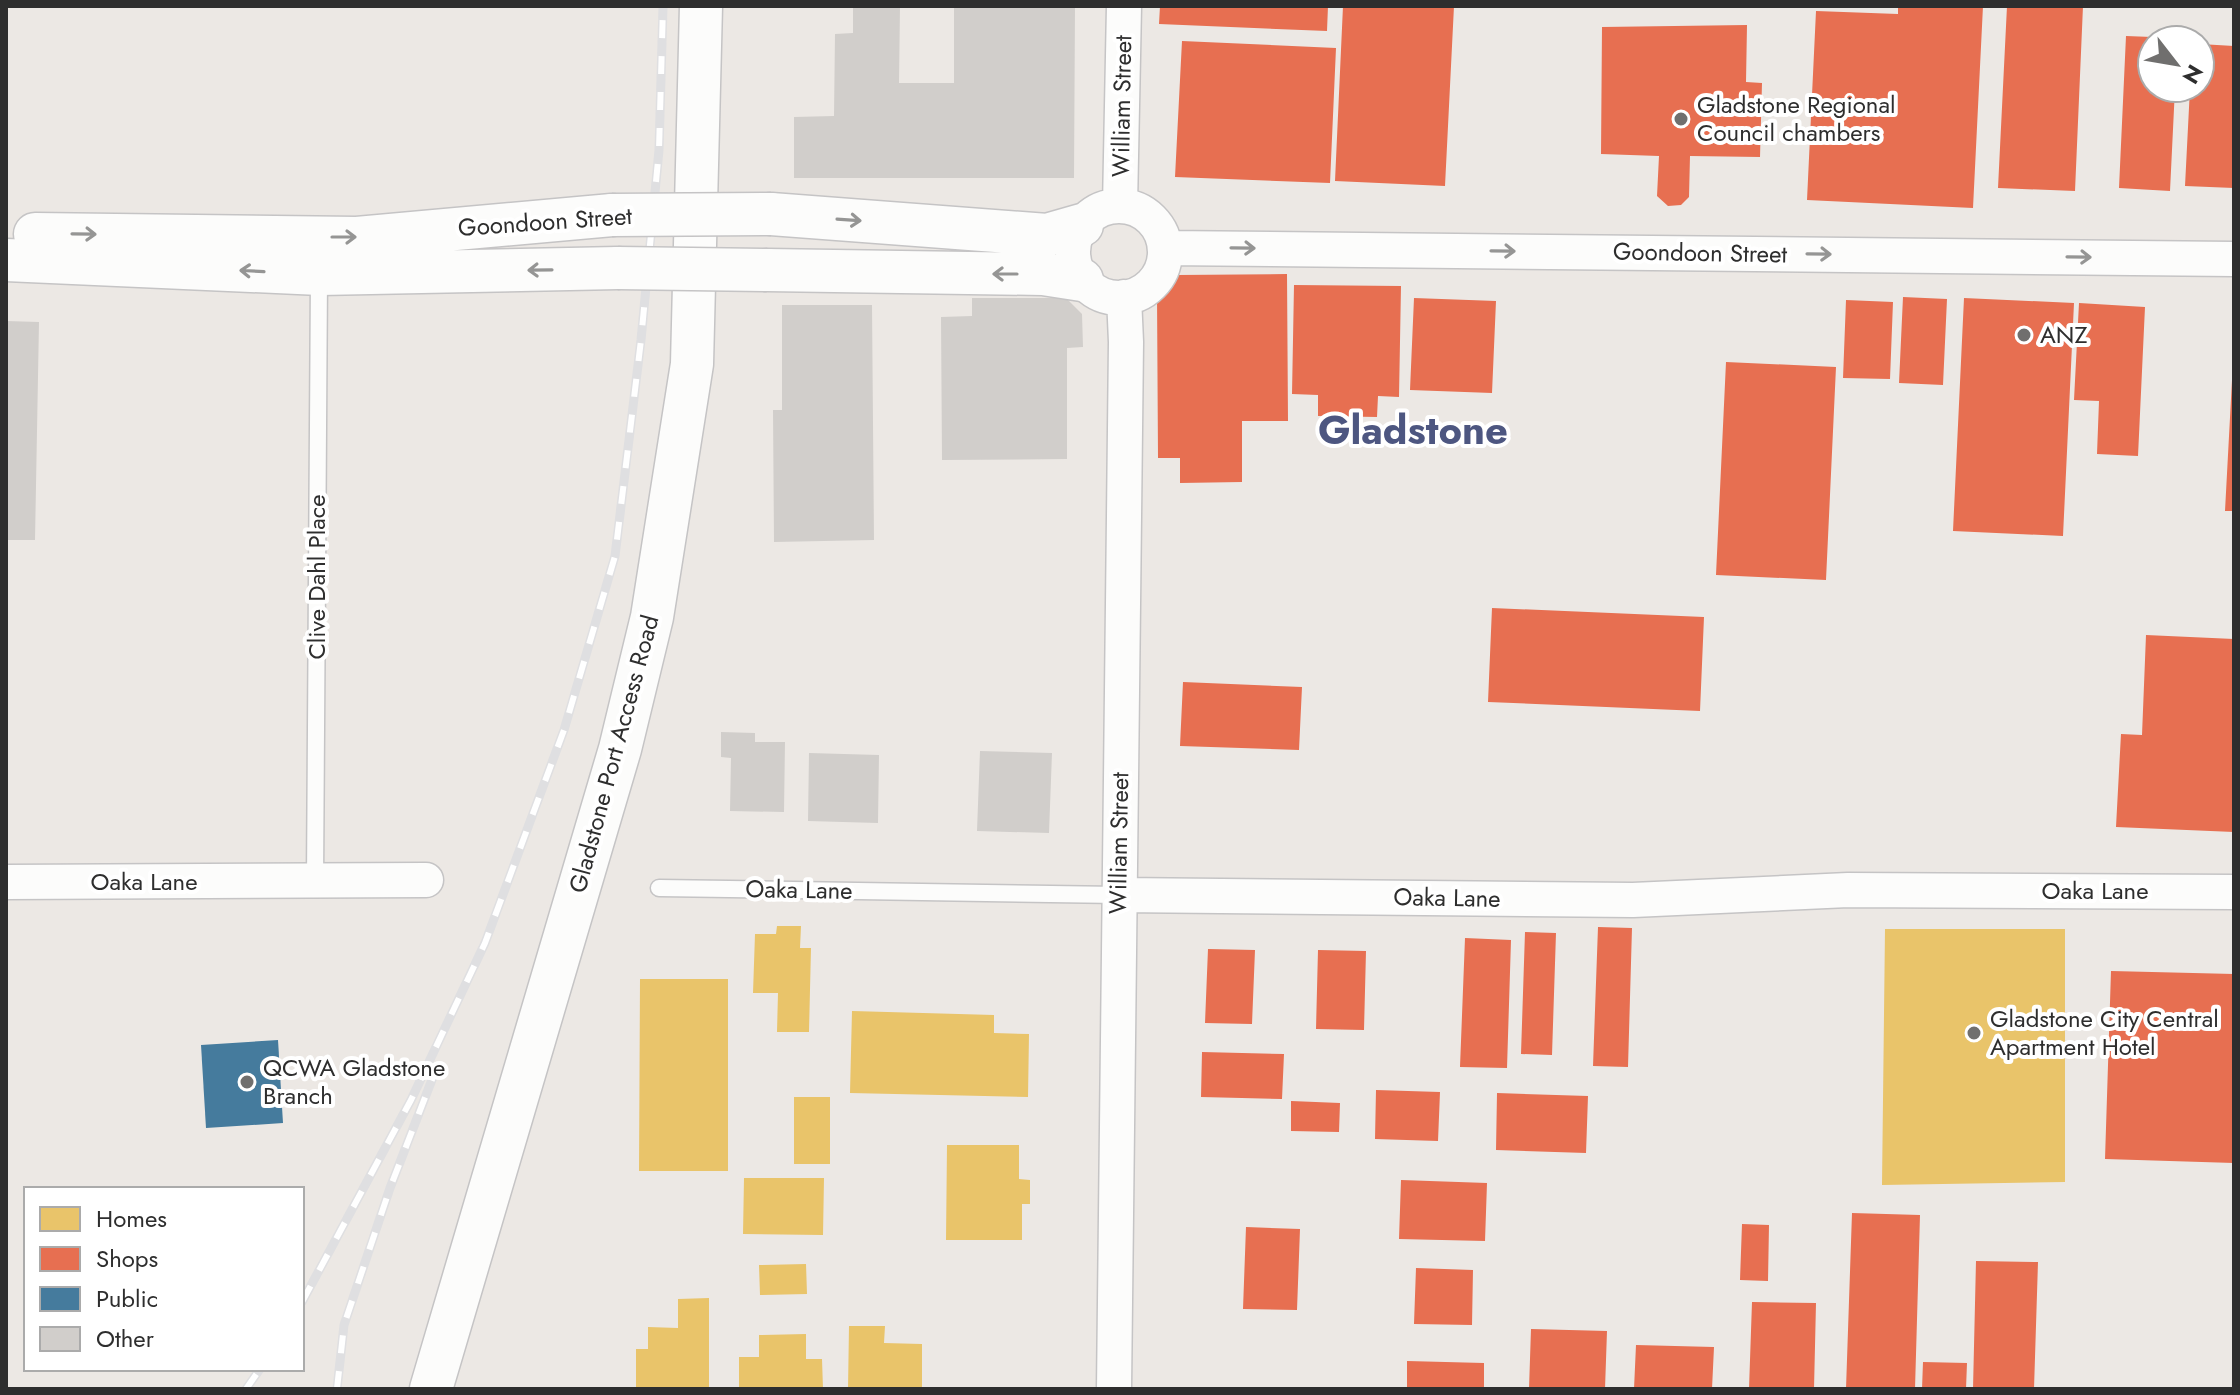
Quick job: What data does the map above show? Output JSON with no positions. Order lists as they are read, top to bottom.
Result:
{
  "streets": {
    "street": [
      "William Street",
      "Goondoon Street",
      "Gladstone Port Access Road",
      "Oaka Lane"
    ],
    "lane": ["Clive Dahl Place"]
  },
  "crossings": [
    ["William Street", "Goondoon Street"],
    ["William Street", "Oaka Lane"],
    ["Goondoon Street", "Clive Dahl Place"],
    ["Clive Dahl Place", "Oaka Lane"]
  ],
  "districts": ["Gladstone"],
  "places": [
    "Gladstone Regional Council chambers",
    "ANZ",
    "Gladstone City Central Apartment Hotel",
    "QCWA Gladstone Branch"
  ],
  "legend": [
    "Homes",
    "Shops",
    "Public",
    "Other"
  ],
  "north": "bottom right"
}
